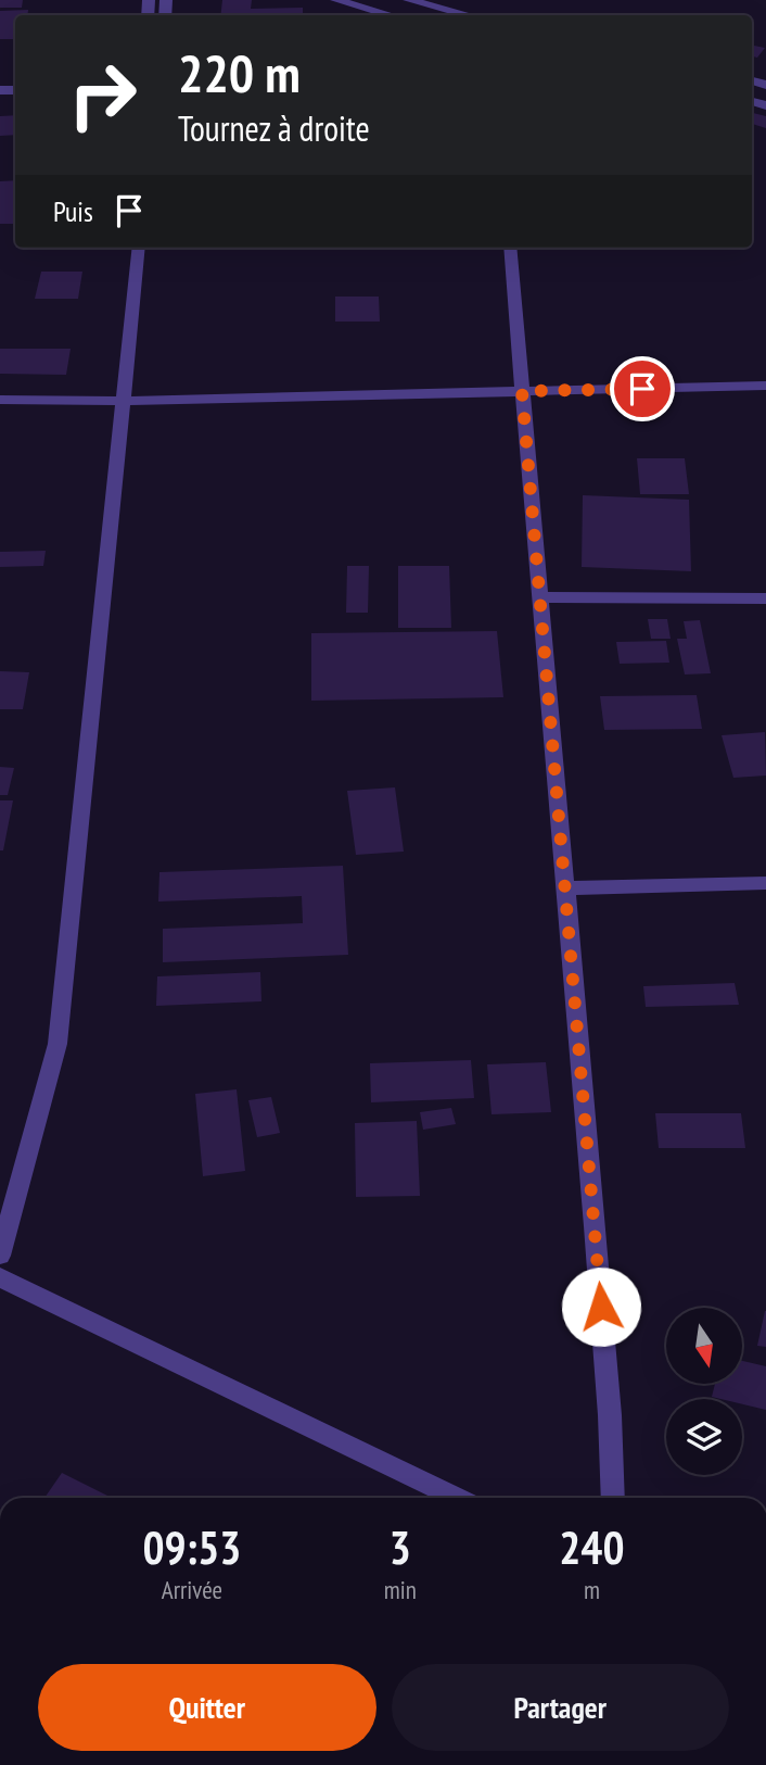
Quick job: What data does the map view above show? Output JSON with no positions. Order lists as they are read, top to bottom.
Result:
{
  "north": "bottom",
  "page": {
    "turn": ["220 m", "Tournez à droite"],
    "then": "Puis",
    "eta": [
      "09:53",
      "Arrivée",
      "3",
      "min",
      "240",
      "m"
    ],
    "buttons": ["Quitter", "Partager"]
  }
}
